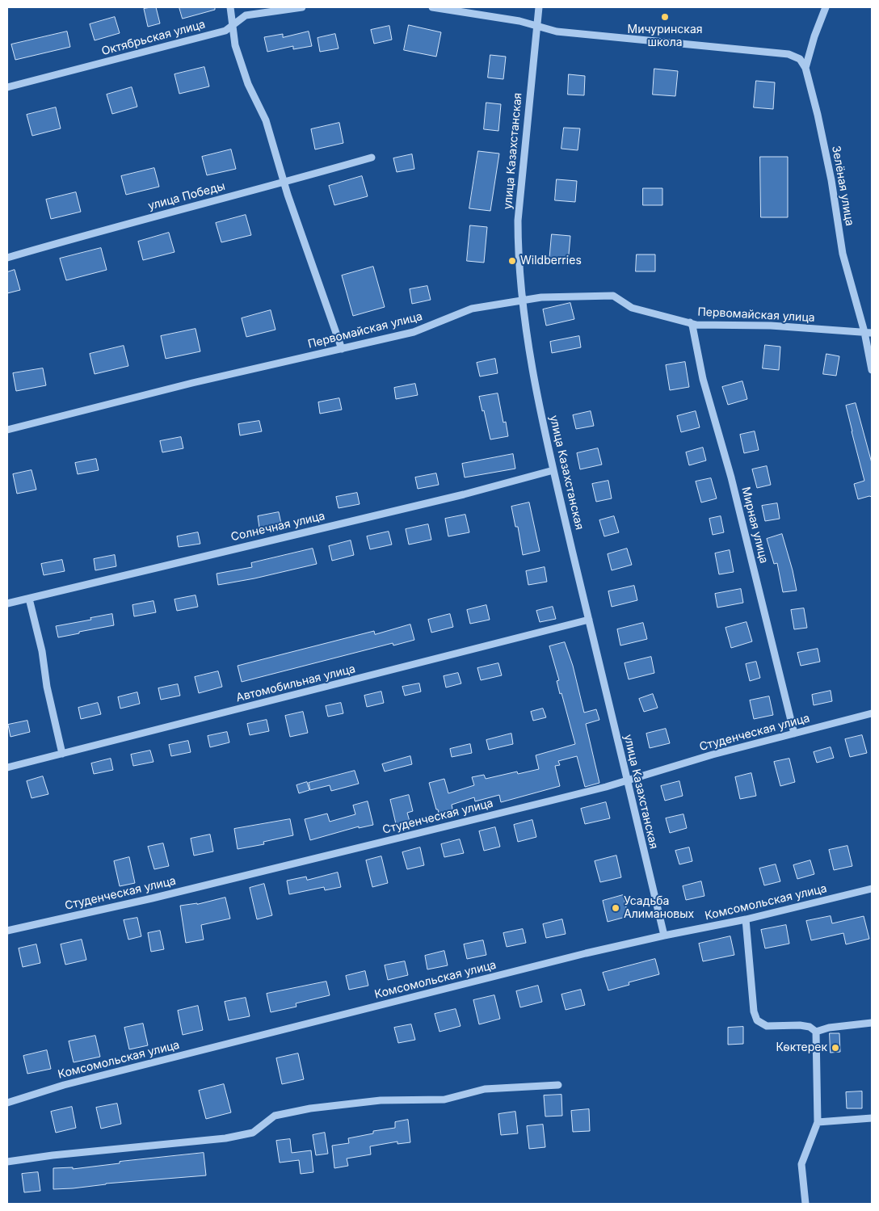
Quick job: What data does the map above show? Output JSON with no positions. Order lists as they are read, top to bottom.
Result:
{
  "streets": {
    "street": [
      "Октябрьская улица",
      "улица Казахстанская",
      "Зелёная улица",
      "улица Победы",
      "Первомайская улица",
      "Мирная улица",
      "Солнечная улица",
      "Автомобильная улица",
      "Студенческая улица",
      "Комсомольская улица"
    ]
  },
  "crossings": [
    ["улица Казахстанская", "Первомайская улица"],
    ["улица Казахстанская", "Солнечная улица"],
    ["улица Казахстанская", "Автомобильная улица"],
    ["улица Казахстанская", "Студенческая улица"],
    ["улица Казахстанская", "Комсомольская улица"],
    ["Зелёная улица", "Первомайская улица"],
    ["Первомайская улица", "Мирная улица"],
    ["Мирная улица", "Студенческая улица"]
  ],
  "places": [
    "Мичуринская школа",
    "Wildberries",
    "Усадьба Алимановых",
    "Көктерек"
  ]
}
